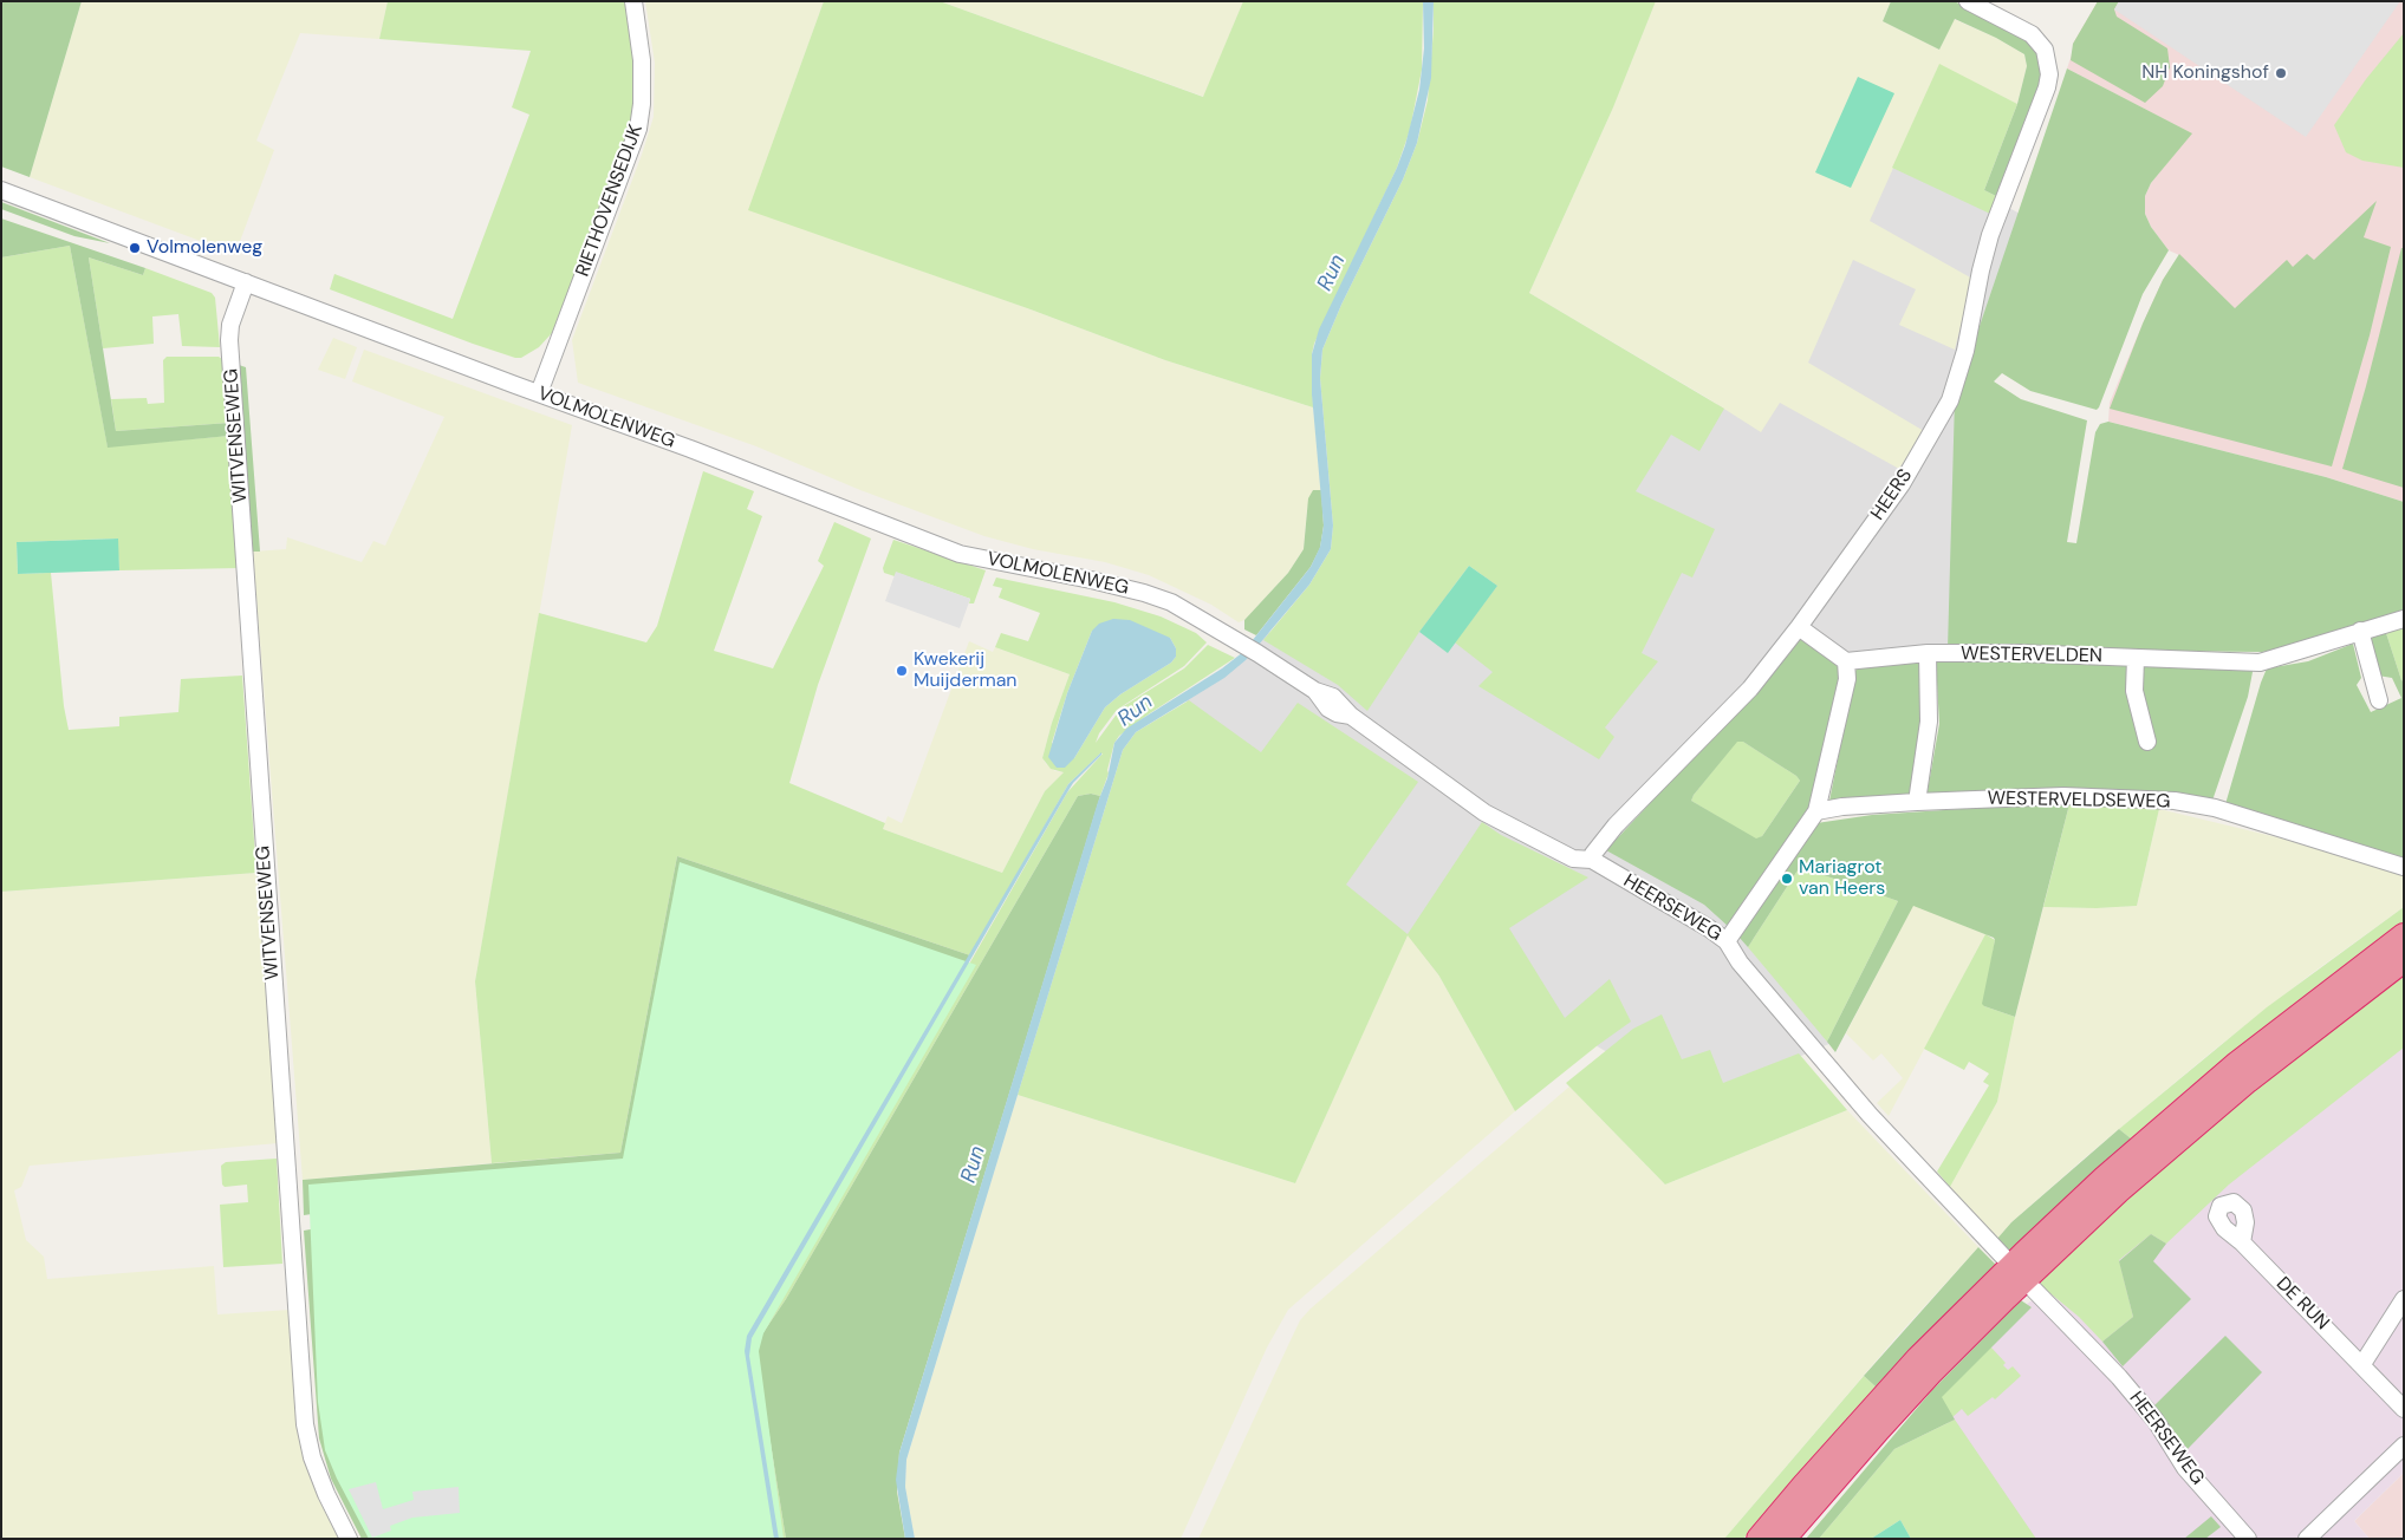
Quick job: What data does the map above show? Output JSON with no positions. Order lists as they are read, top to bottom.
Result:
{
  "streets": {
    "street": [
      "RIETHOVENSEDIJK",
      "VOLMOLENWEG",
      "WITVENSEWEG",
      "HEERS",
      "WESTERVELDEN",
      "WESTERVELDSEWEG",
      "HEERSEWEG",
      "DE RUN"
    ]
  },
  "crossings": [
    ["RIETHOVENSEDIJK", "VOLMOLENWEG"],
    ["VOLMOLENWEG", "WITVENSEWEG"],
    ["VOLMOLENWEG", "HEERSEWEG"],
    ["HEERS", "HEERSEWEG"]
  ],
  "water": ["Run"],
  "places": [
    "NH Koningshof",
    "Volmolenweg",
    "Kwekerij Muijderman",
    "Mariagrot van Heers"
  ]
}
